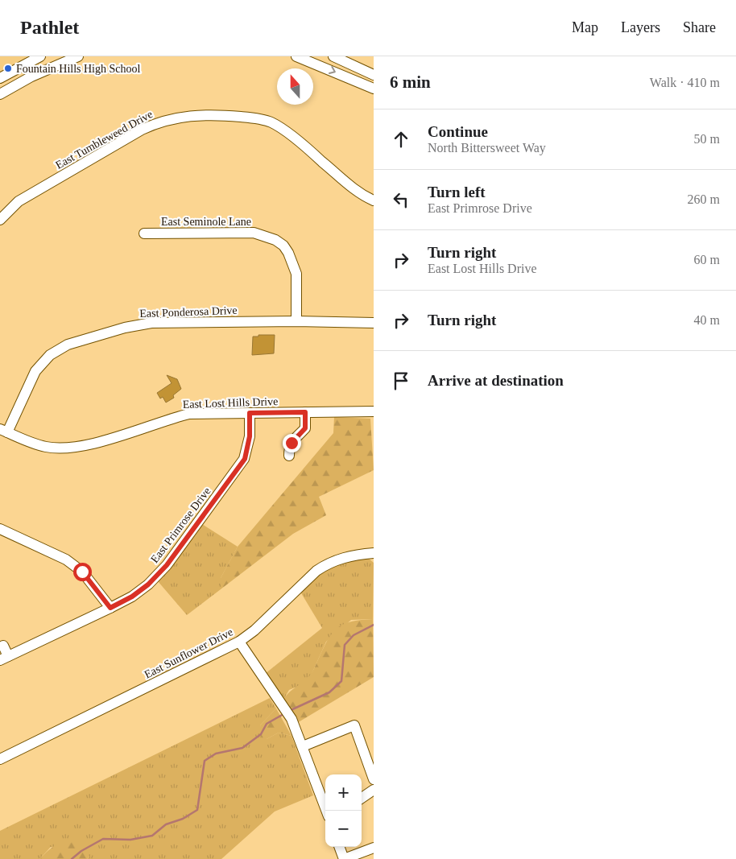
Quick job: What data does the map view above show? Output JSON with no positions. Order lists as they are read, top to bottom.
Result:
{
  "streets": {
    "street": [
      "East Tumbleweed Drive",
      "East Seminole Lane",
      "East Ponderosa Drive",
      "East Lost Hills Drive",
      "East Primrose Drive",
      "East Sunflower Drive"
    ]
  },
  "crossings": [
    ["East Seminole Lane", "East Ponderosa Drive"],
    ["East Ponderosa Drive", "East Lost Hills Drive"],
    ["East Lost Hills Drive", "East Primrose Drive"]
  ],
  "places": ["Fountain Hills High School"],
  "north": "top",
  "page": {
    "header": "Pathlet",
    "nav": ["Map", "Layers", "Share"],
    "heading": ["6 min", "Walk · 410 m"],
    "list": [
      ["Continue", "North Bittersweet Way", "50 m"],
      ["Turn left", "East Primrose Drive", "260 m"],
      ["Turn right", "East Lost Hills Drive", "60 m"],
      ["Turn right", "40 m"],
      "Arrive at destination"
    ],
    "map_buttons": ["+", "−"]
  }
}
